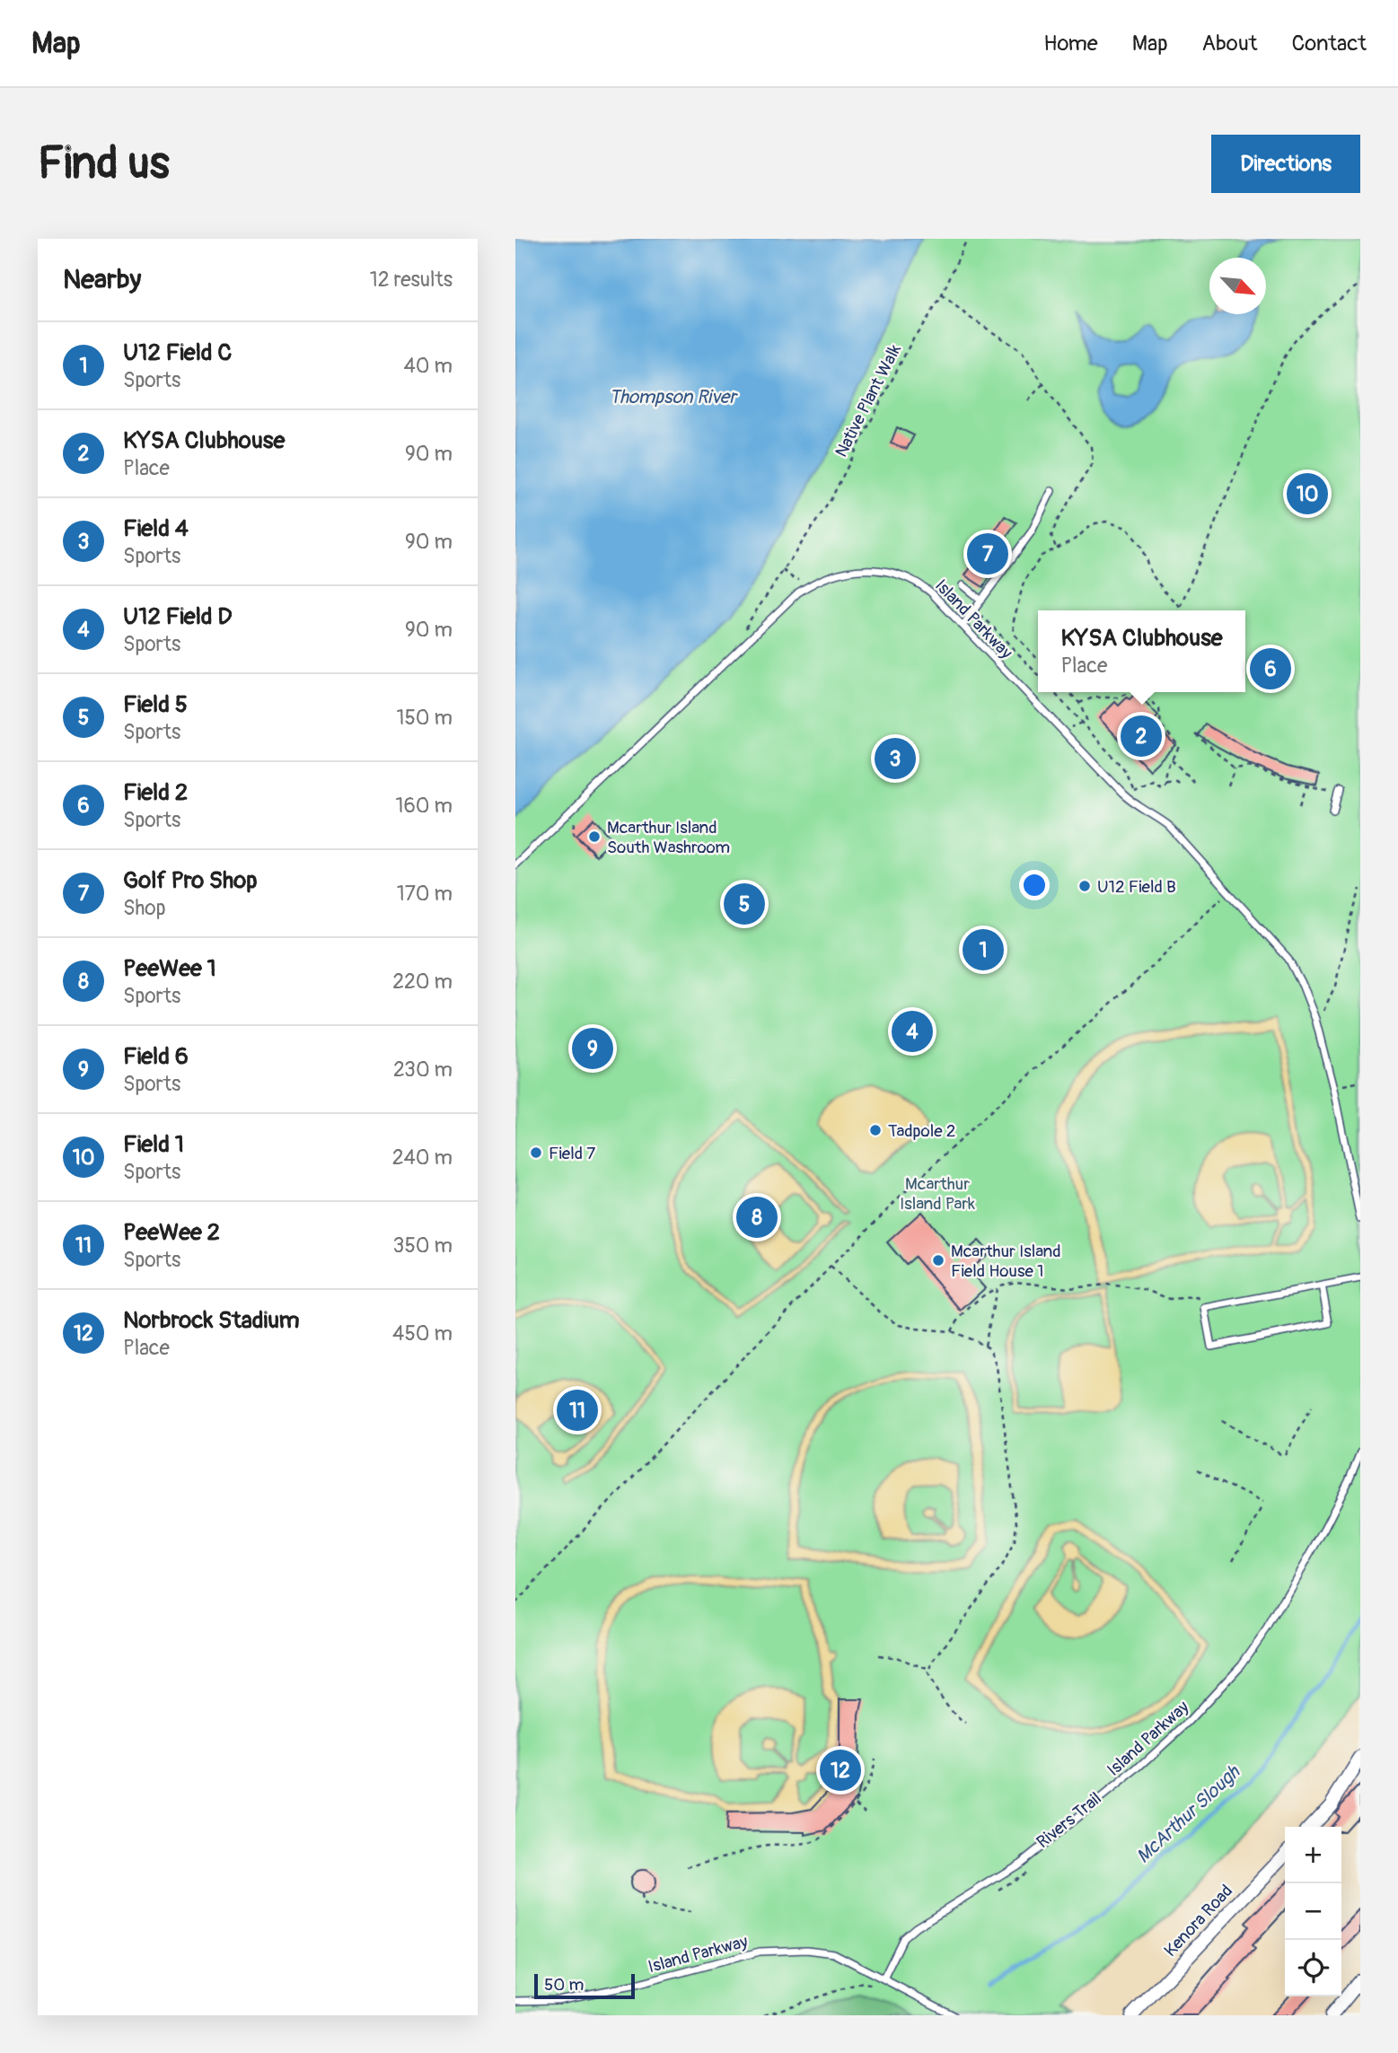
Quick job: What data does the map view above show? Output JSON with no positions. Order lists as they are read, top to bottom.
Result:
{
  "streets": {
    "street": ["Kenora Road"],
    "lane": ["Island Parkway"],
    "path": ["Native Plant Walk", "Rivers Trail"]
  },
  "water": ["Thompson River", "McArthur Slough"],
  "parks": ["Mcarthur Island Park"],
  "places": [
    "Mcarthur Island South Washroom",
    "U12 Field B",
    "Tadpole 2",
    "Field 7",
    "Mcarthur Island Field House 1"
  ],
  "scale_bar": "50 m",
  "north": "bottom right",
  "page": {
    "header": "Map",
    "nav": [
      "Home",
      "Map",
      "About",
      "Contact"
    ],
    "buttons": "Directions",
    "title": "Find us",
    "heading": ["Nearby", "12 results"],
    "list": [
      {
        "mark": "1",
        "name": "U12 Field C",
        "note": "Sports",
        "value": "40 m"
      },
      {
        "mark": "2",
        "name": "KYSA Clubhouse",
        "note": "Place",
        "value": "90 m"
      },
      {
        "mark": "3",
        "name": "Field 4",
        "note": "Sports",
        "value": "90 m"
      },
      {
        "mark": "4",
        "name": "U12 Field D",
        "note": "Sports",
        "value": "90 m"
      },
      {
        "mark": "5",
        "name": "Field 5",
        "note": "Sports",
        "value": "150 m"
      },
      {
        "mark": "6",
        "name": "Field 2",
        "note": "Sports",
        "value": "160 m"
      },
      {
        "mark": "7",
        "name": "Golf Pro Shop",
        "note": "Shop",
        "value": "170 m"
      },
      {
        "mark": "8",
        "name": "PeeWee 1",
        "note": "Sports",
        "value": "220 m"
      },
      {
        "mark": "9",
        "name": "Field 6",
        "note": "Sports",
        "value": "230 m"
      },
      {
        "mark": "10",
        "name": "Field 1",
        "note": "Sports",
        "value": "240 m"
      },
      {
        "mark": "11",
        "name": "PeeWee 2",
        "note": "Sports",
        "value": "350 m"
      },
      {
        "mark": "12",
        "name": "Norbrock Stadium",
        "note": "Place",
        "value": "450 m"
      }
    ],
    "pins": [
      "10",
      "7",
      "6",
      "2",
      "3",
      "5",
      "1",
      "4",
      "9",
      "8",
      "11",
      "12"
    ],
    "popup": ["KYSA Clubhouse", "Place"],
    "map_buttons": ["+", "−"],
    "scale": "50 m"
  }
}
